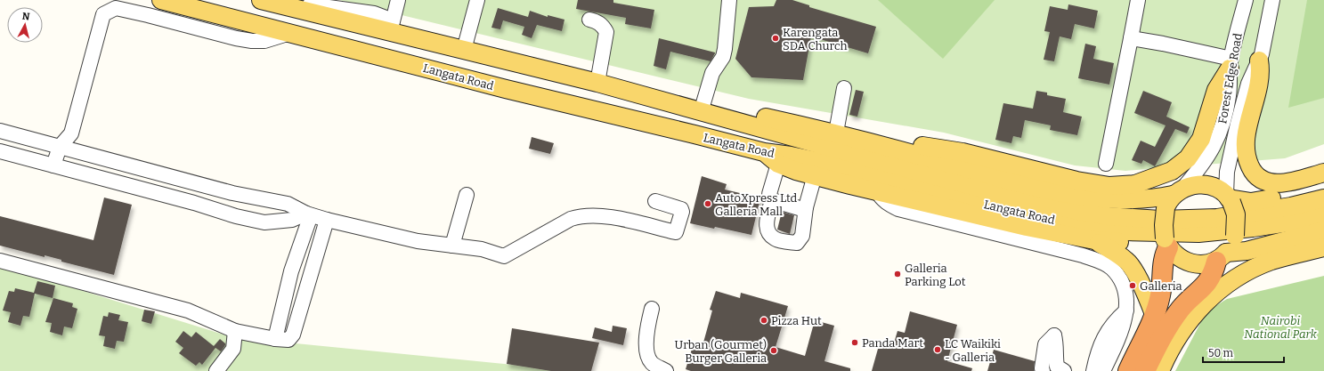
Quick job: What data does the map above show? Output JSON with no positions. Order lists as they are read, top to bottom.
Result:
{
  "streets": {
    "main road": ["Langata Road"],
    "street": ["Forest Edge Road"]
  },
  "parks": ["Nairobi National Park"],
  "places": [
    "Karengata SDA Church",
    "AutoXpress Ltd Galleria Mall",
    "Galleria Parking Lot",
    "Galleria",
    "Pizza Hut",
    "Panda Mart",
    "LC Waikiki - Galleria",
    "Urban (Gourmet) Burger Galleria"
  ],
  "scale_bar": "50 m",
  "north": "top"
}
